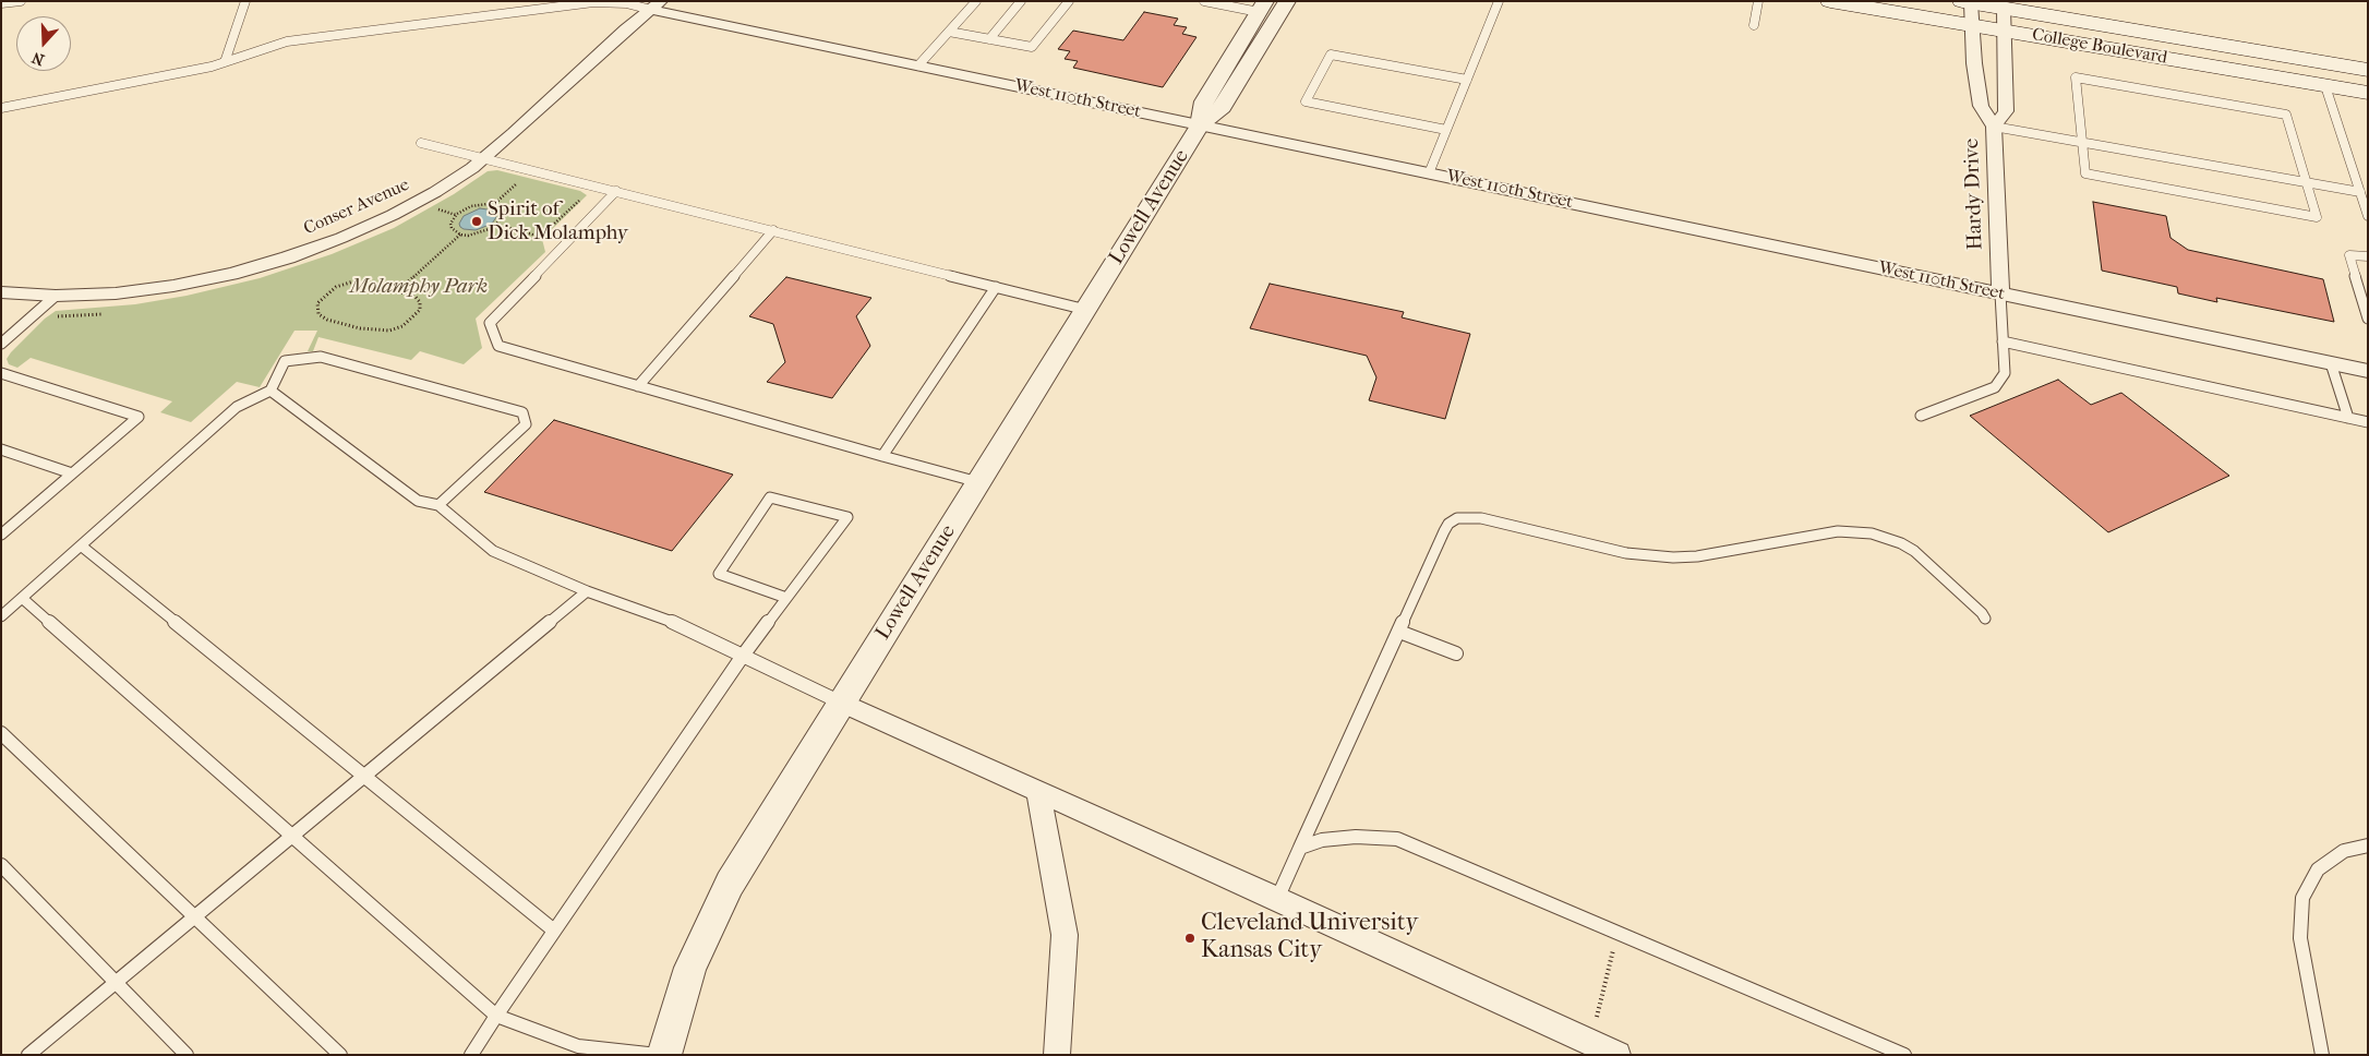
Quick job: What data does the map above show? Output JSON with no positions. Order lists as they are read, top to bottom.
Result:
{
  "streets": {
    "main road": ["College Boulevard"],
    "street": [
      "West 110th Street",
      "Hardy Drive",
      "Conser Avenue",
      "Lowell Avenue"
    ]
  },
  "crossings": [
    ["College Boulevard", "Hardy Drive"],
    ["West 110th Street", "Hardy Drive"],
    ["West 110th Street", "Conser Avenue"],
    ["West 110th Street", "Lowell Avenue"]
  ],
  "parks": ["Molamphy Park"],
  "places": ["Spirit of Dick Molamphy", "Cleveland University Kansas City"],
  "north": "bottom"
}
